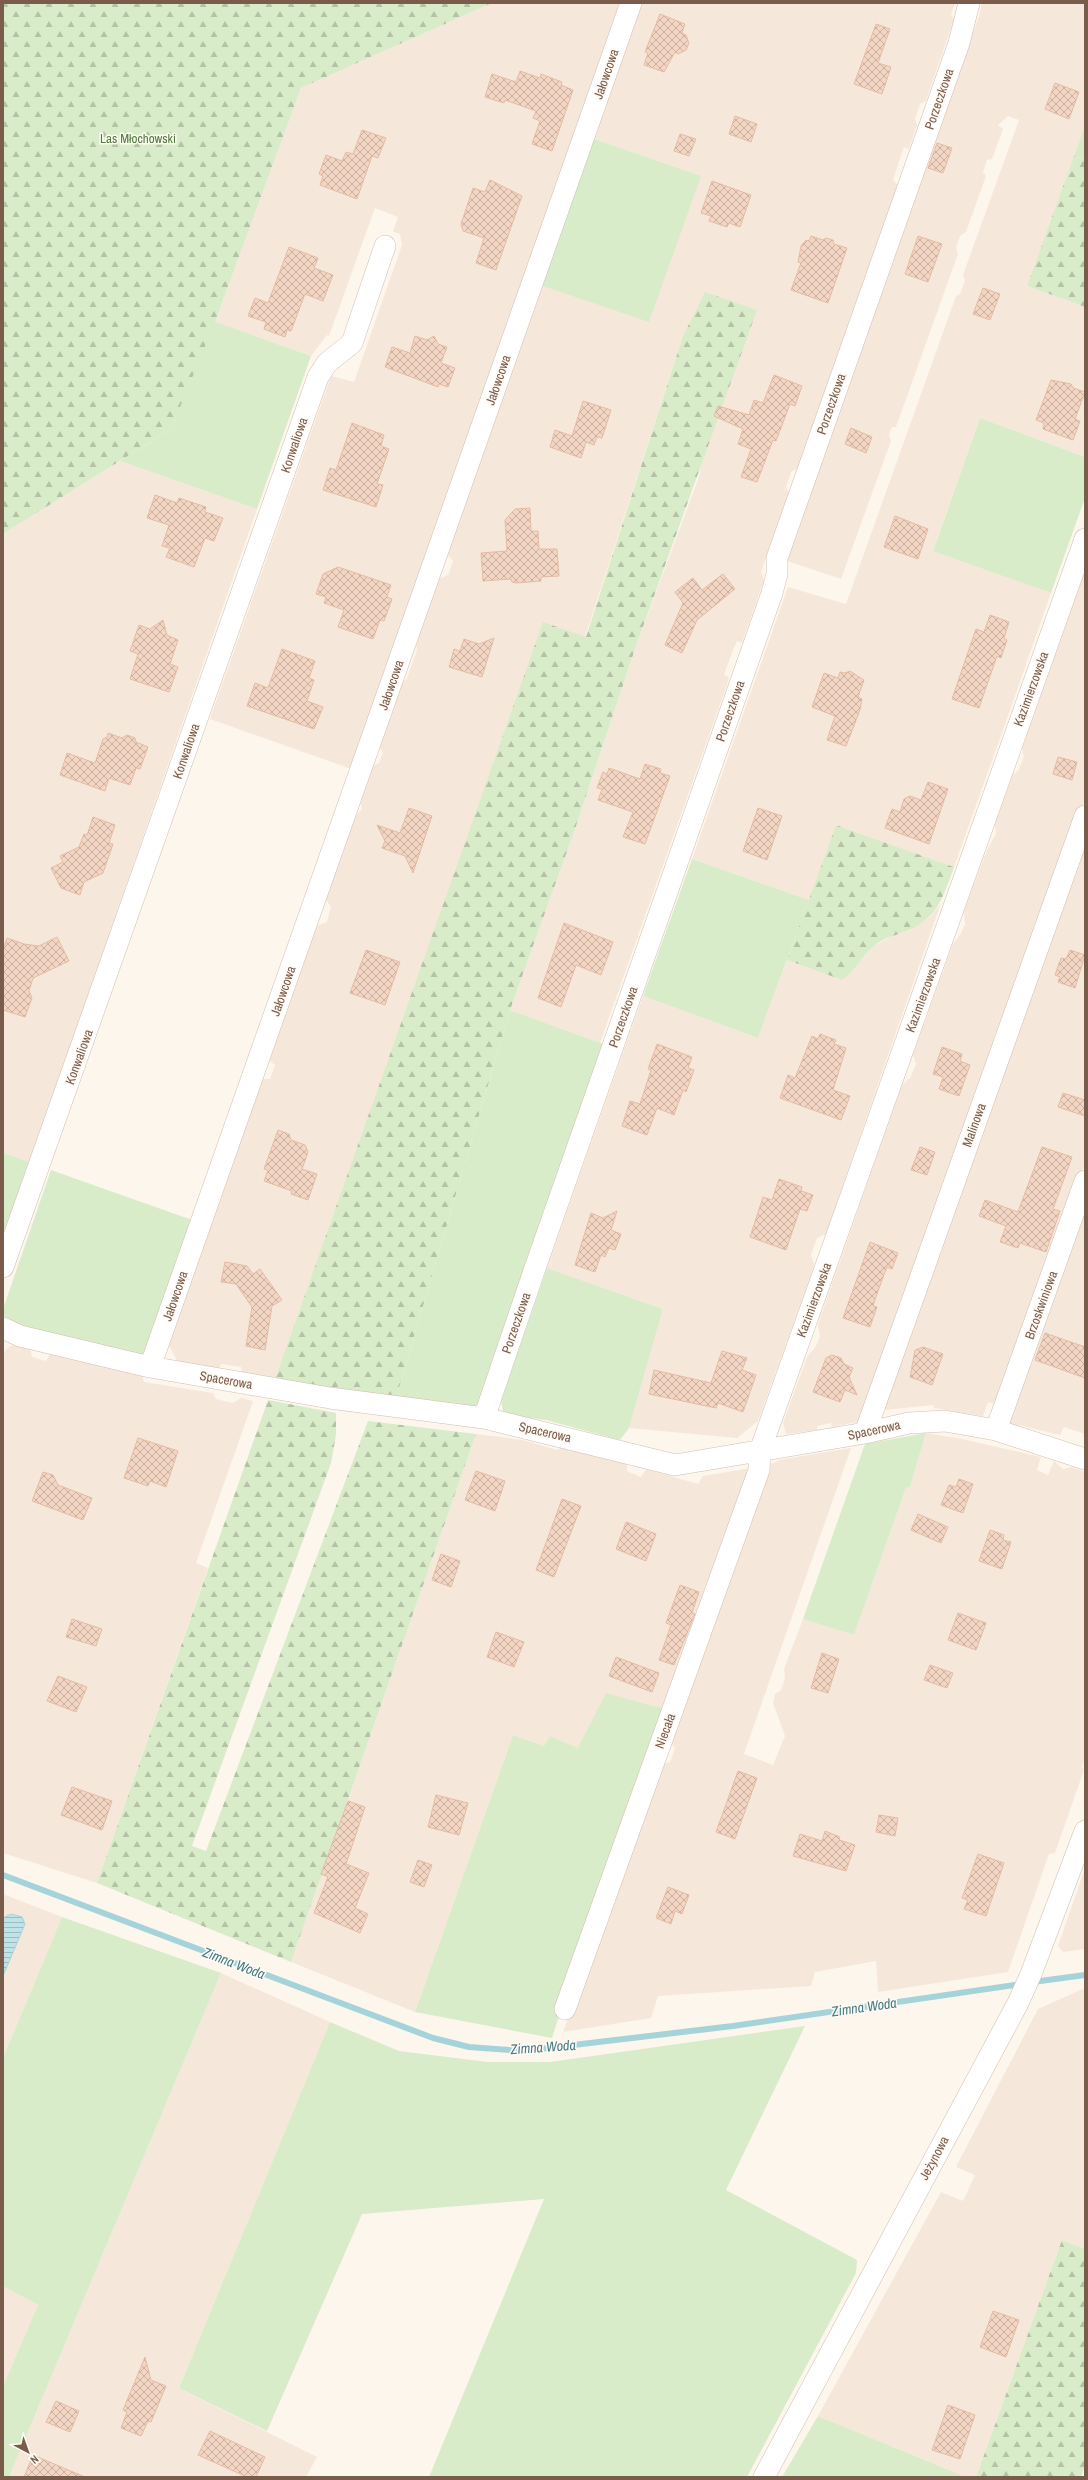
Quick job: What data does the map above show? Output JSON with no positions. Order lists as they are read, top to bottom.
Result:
{
  "streets": {
    "street": [
      "Jałowcowa",
      "Porzeczkowa",
      "Konwaliowa",
      "Kazimierzowska",
      "Malinowa",
      "Brzoskwiniowa",
      "Spacerowa",
      "Niecała",
      "Jeżynowa"
    ]
  },
  "crossings": [
    ["Jałowcowa", "Spacerowa"],
    ["Porzeczkowa", "Spacerowa"],
    ["Kazimierzowska", "Spacerowa"],
    ["Kazimierzowska", "Niecała"],
    ["Malinowa", "Spacerowa"],
    ["Brzoskwiniowa", "Spacerowa"],
    ["Spacerowa", "Niecała"]
  ],
  "water": ["Zimna Woda"],
  "parks": ["Las Młochowski"],
  "north": "bottom right"
}
